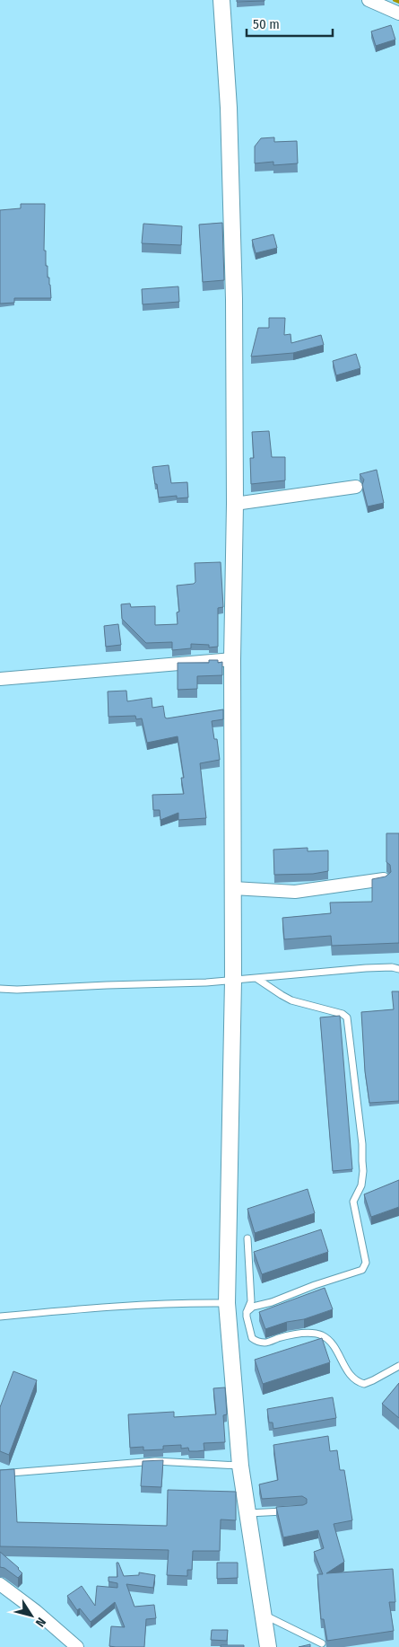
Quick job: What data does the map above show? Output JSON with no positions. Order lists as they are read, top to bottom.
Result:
{
  "scale_bar": "50 m",
  "north": "bottom right"
}
